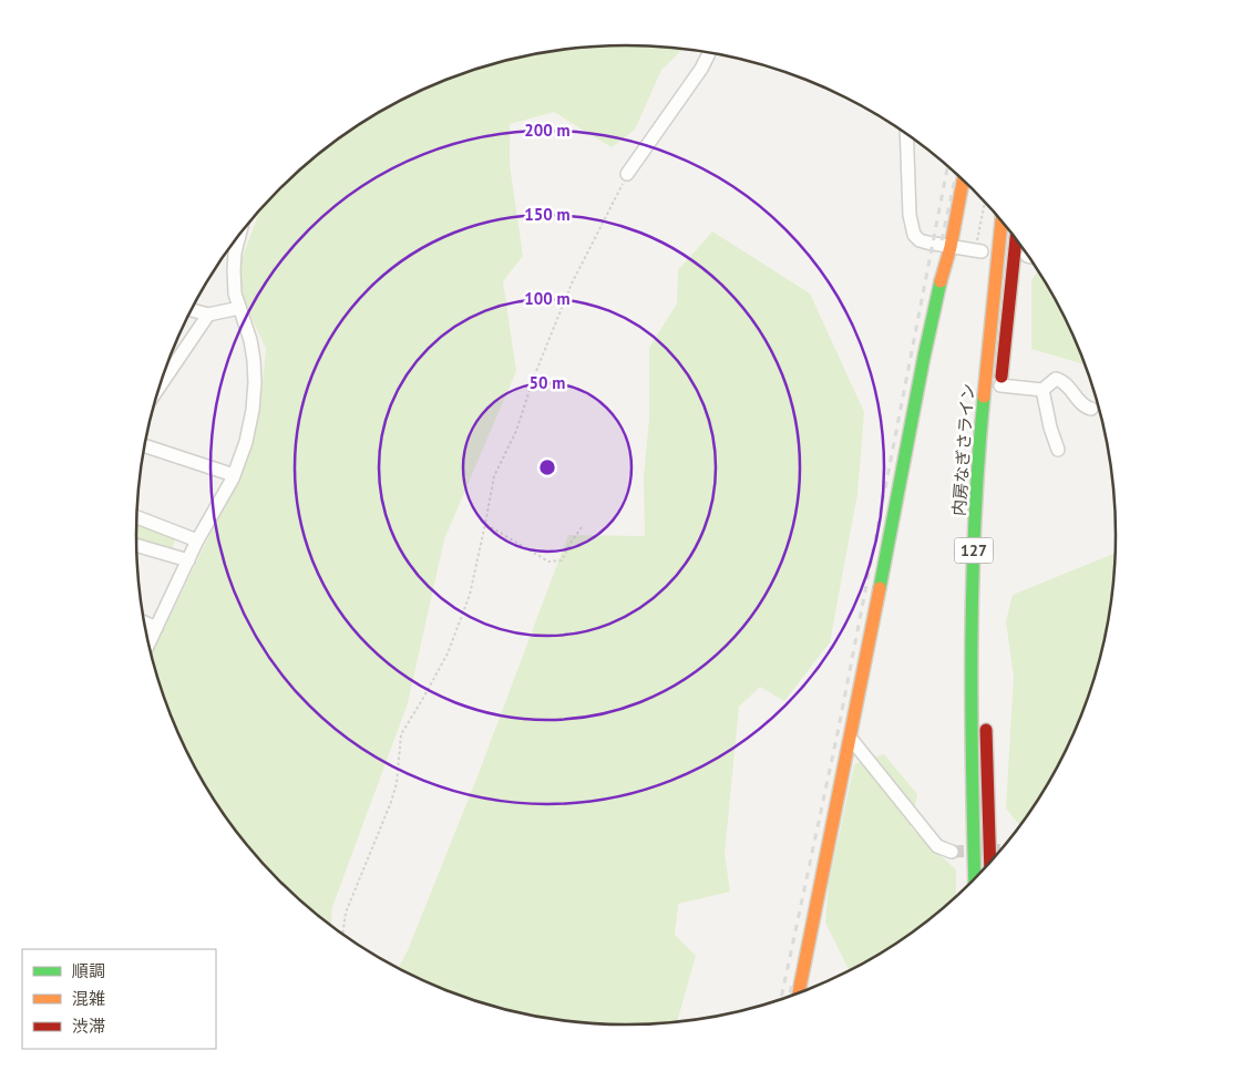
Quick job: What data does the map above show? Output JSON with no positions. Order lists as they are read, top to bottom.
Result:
{
  "streets": {
    "main road": ["内房なぎさライン", "127"]
  },
  "legend": ["順調", "混雑", "渋滞"],
  "rings": [
    "200 m",
    "150 m",
    "100 m",
    "50 m"
  ]
}
